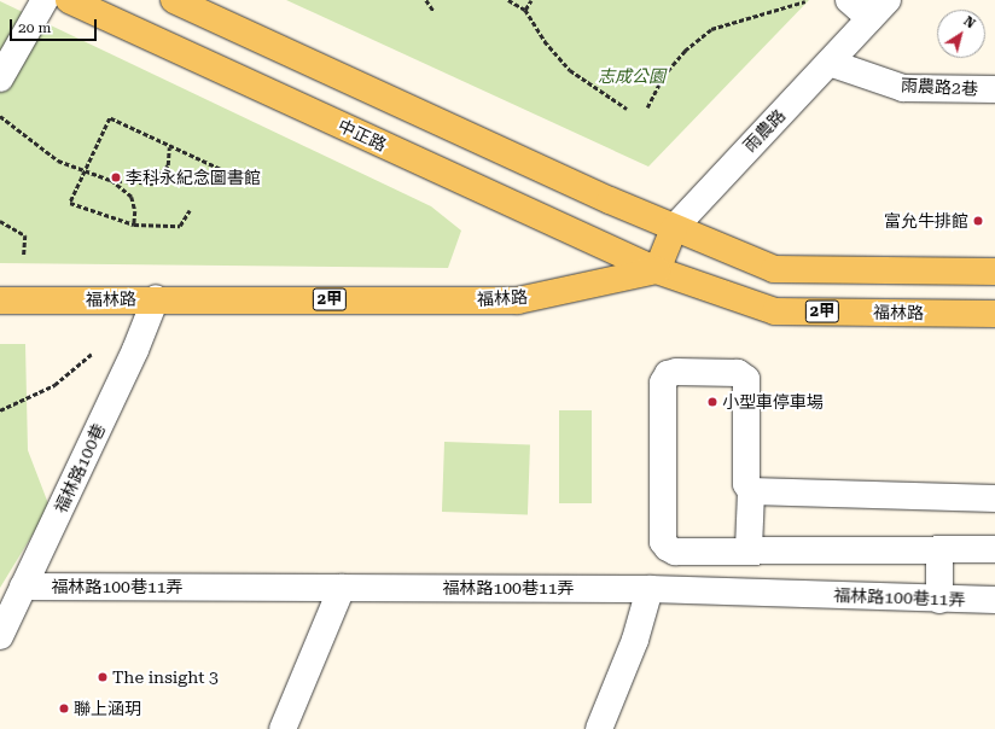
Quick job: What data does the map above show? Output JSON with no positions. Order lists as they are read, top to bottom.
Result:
{
  "streets": {
    "main road": [
      "雨農路",
      "中正路",
      "福林路",
      "2甲"
    ],
    "street": ["雨農路2巷", "福林路100巷", "福林路100巷11弄"]
  },
  "crossings": [
    ["雨農路2巷", "雨農路"],
    ["雨農路", "中正路"],
    ["雨農路", "福林路"],
    ["中正路", "福林路"],
    ["福林路", "福林路100巷"],
    ["福林路100巷", "福林路100巷11弄"]
  ],
  "parks": ["志成公園"],
  "places": [
    "李科永紀念圖書館",
    "富允牛排館",
    "小型車停車場",
    "The insight 3",
    "聯上涵玥"
  ],
  "scale_bar": "20 m",
  "north": "top right"
}
